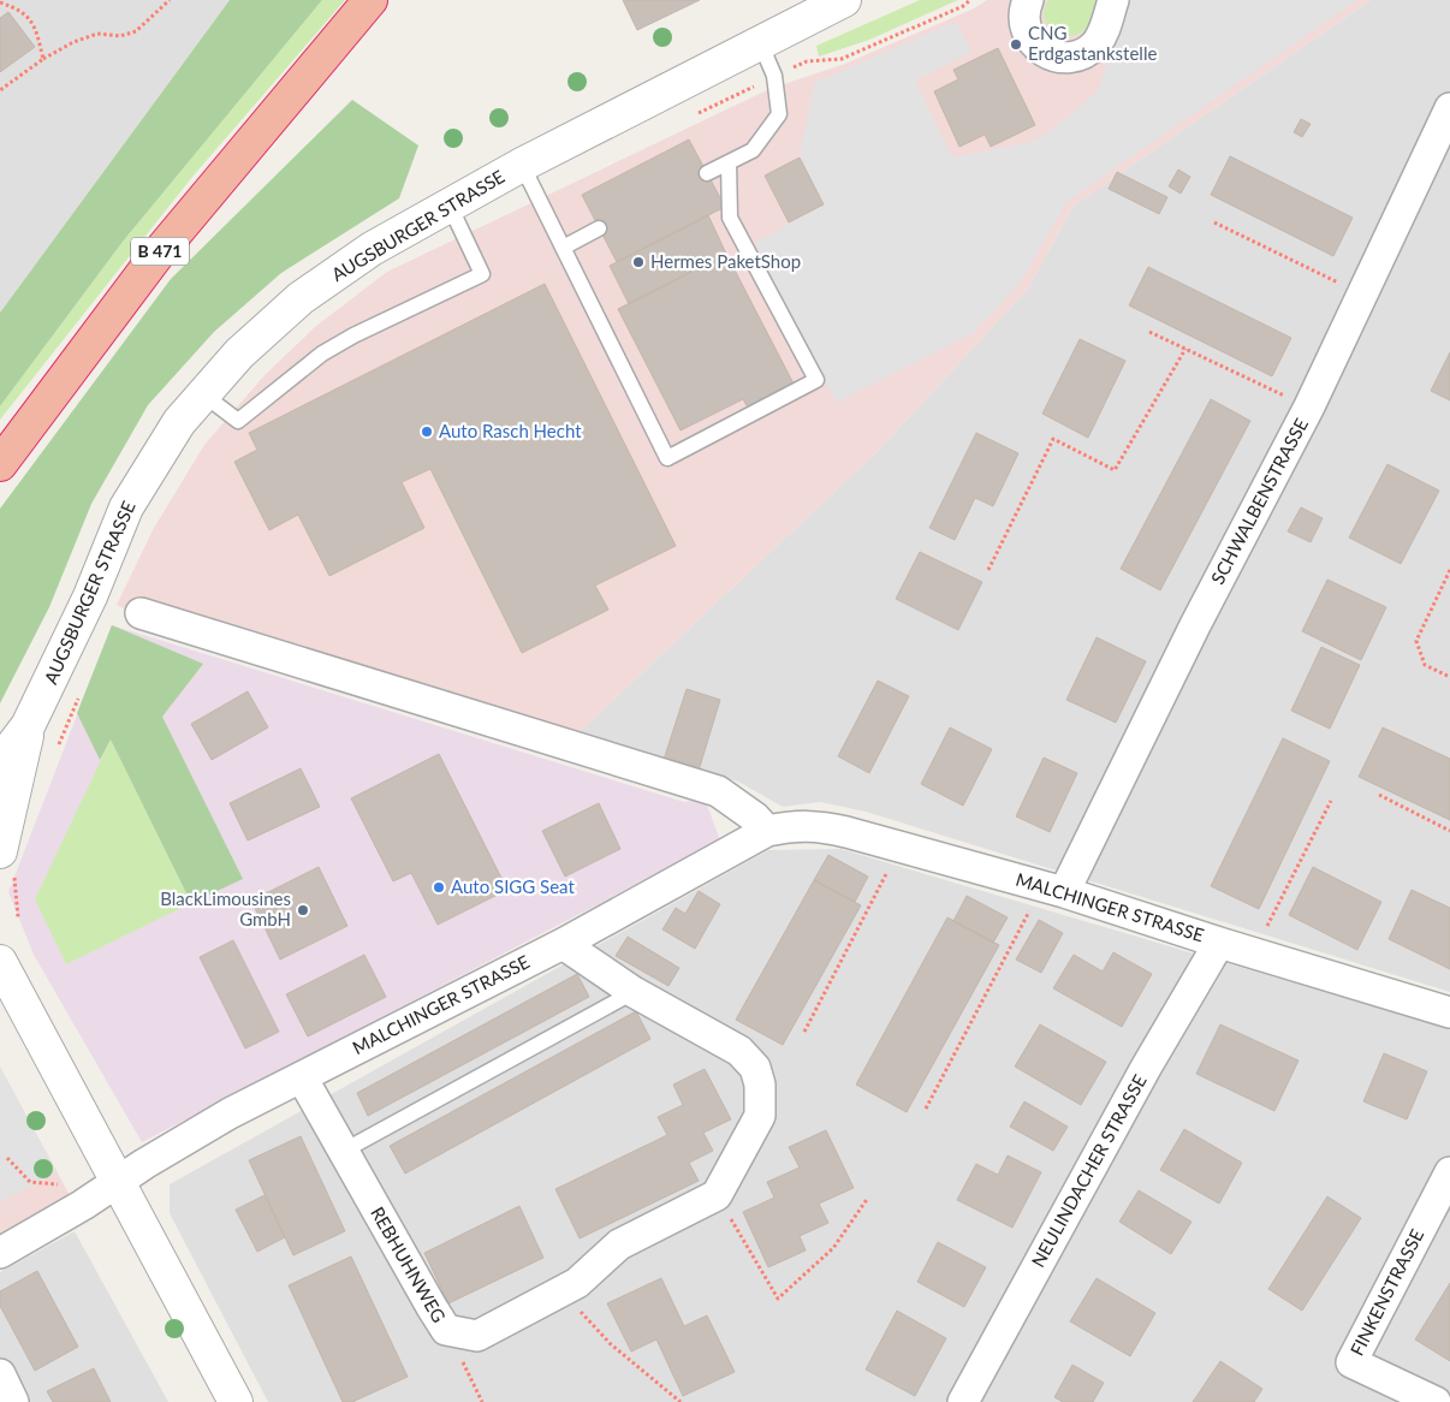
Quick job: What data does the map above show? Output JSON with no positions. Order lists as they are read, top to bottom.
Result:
{
  "streets": {
    "highway": ["B 471"],
    "street": [
      "AUGSBURGER STRASSE",
      "SCHWALBENSTRASSE",
      "MALCHINGER STRASSE",
      "NEULINDACHER STRASSE",
      "REBHUHNWEG",
      "FINKENSTRASSE"
    ]
  },
  "crossings": [
    ["SCHWALBENSTRASSE", "MALCHINGER STRASSE"],
    ["MALCHINGER STRASSE", "NEULINDACHER STRASSE"],
    ["MALCHINGER STRASSE", "REBHUHNWEG"]
  ],
  "places": [
    "CNG Erdgastankstelle",
    "Hermes PaketShop",
    "Auto Rasch Hecht",
    "Auto SIGG Seat",
    "BlackLimousines GmbH"
  ]
}
